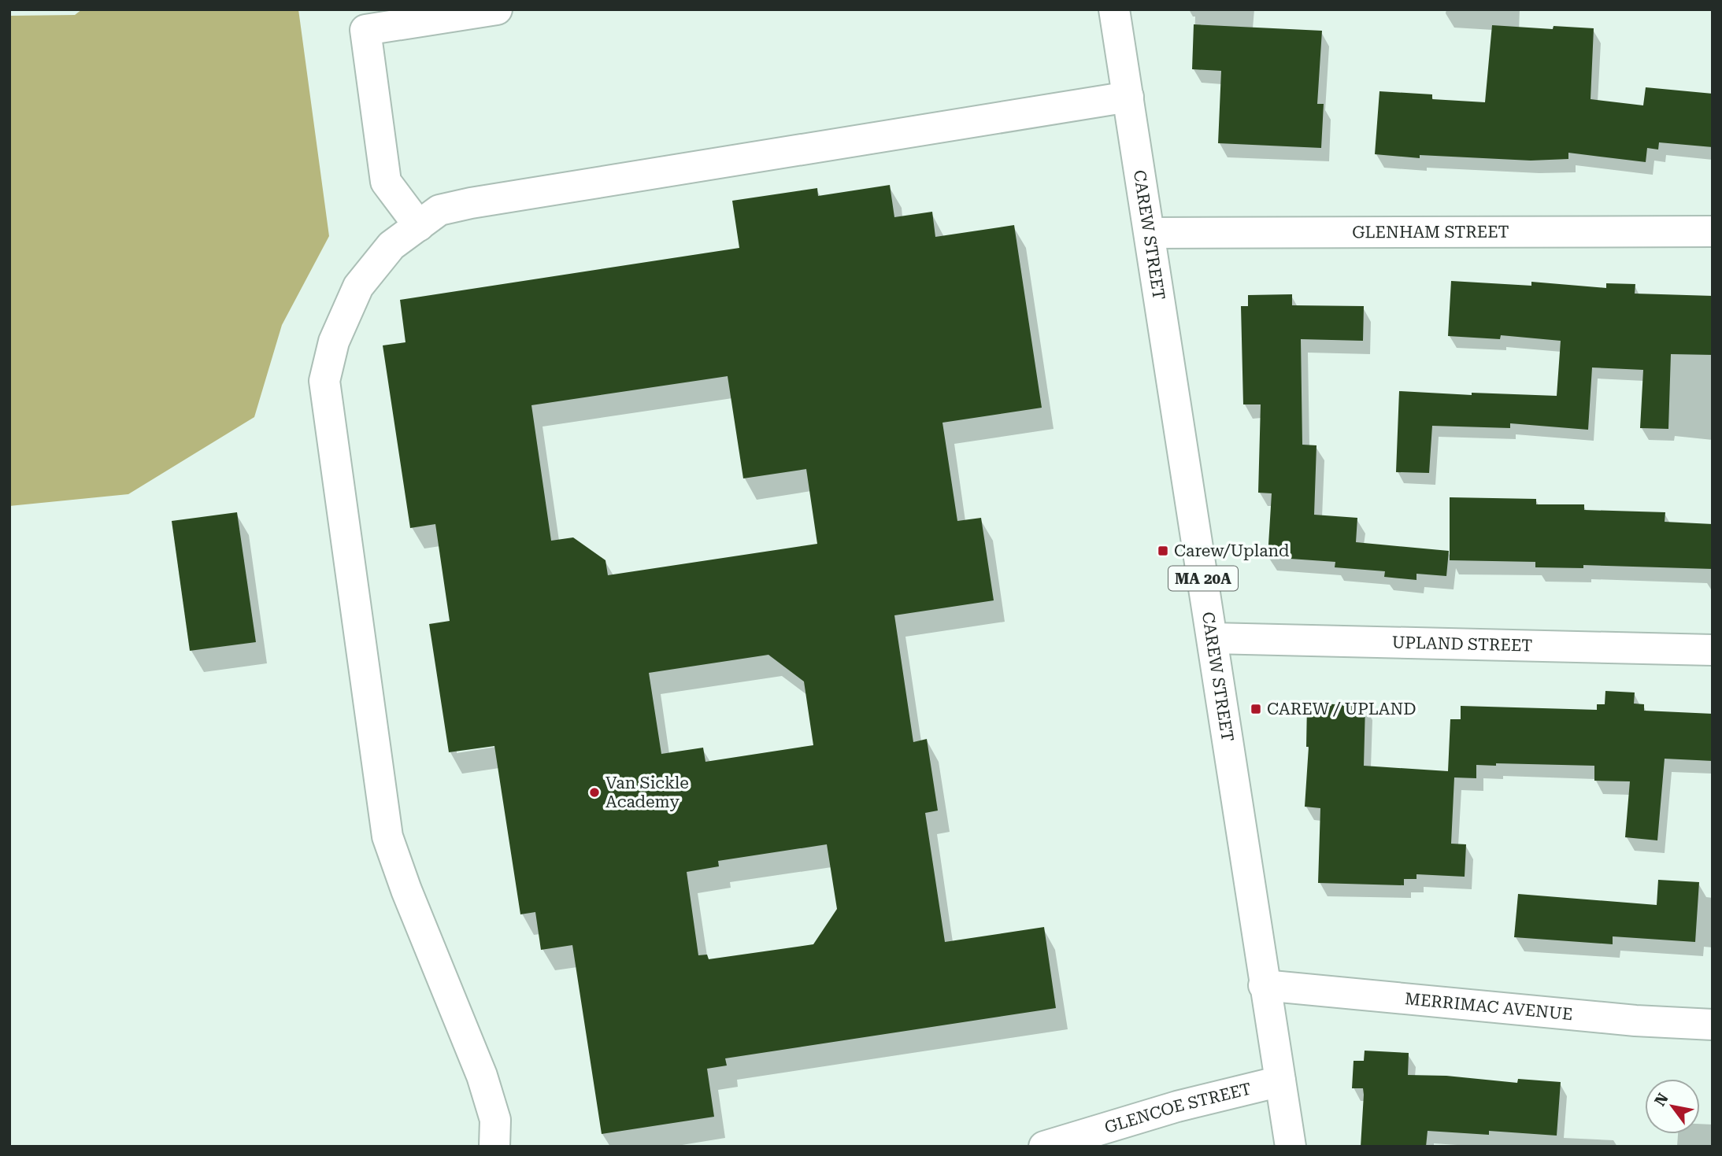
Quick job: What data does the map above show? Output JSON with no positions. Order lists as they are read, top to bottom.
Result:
{
  "streets": {
    "street": [
      "GLENHAM STREET",
      "CAREW STREET",
      "MA 20A",
      "UPLAND STREET",
      "MERRIMAC AVENUE",
      "GLENCOE STREET"
    ]
  },
  "crossings": [
    ["GLENHAM STREET", "CAREW STREET"],
    ["CAREW STREET", "UPLAND STREET"],
    ["CAREW STREET", "MERRIMAC AVENUE"],
    ["CAREW STREET", "GLENCOE STREET"]
  ],
  "places": {
    "transit": ["Carew/Upland", "CAREW / UPLAND"],
    "other": ["Van Sickle Academy"]
  },
  "north": "top left"
}
